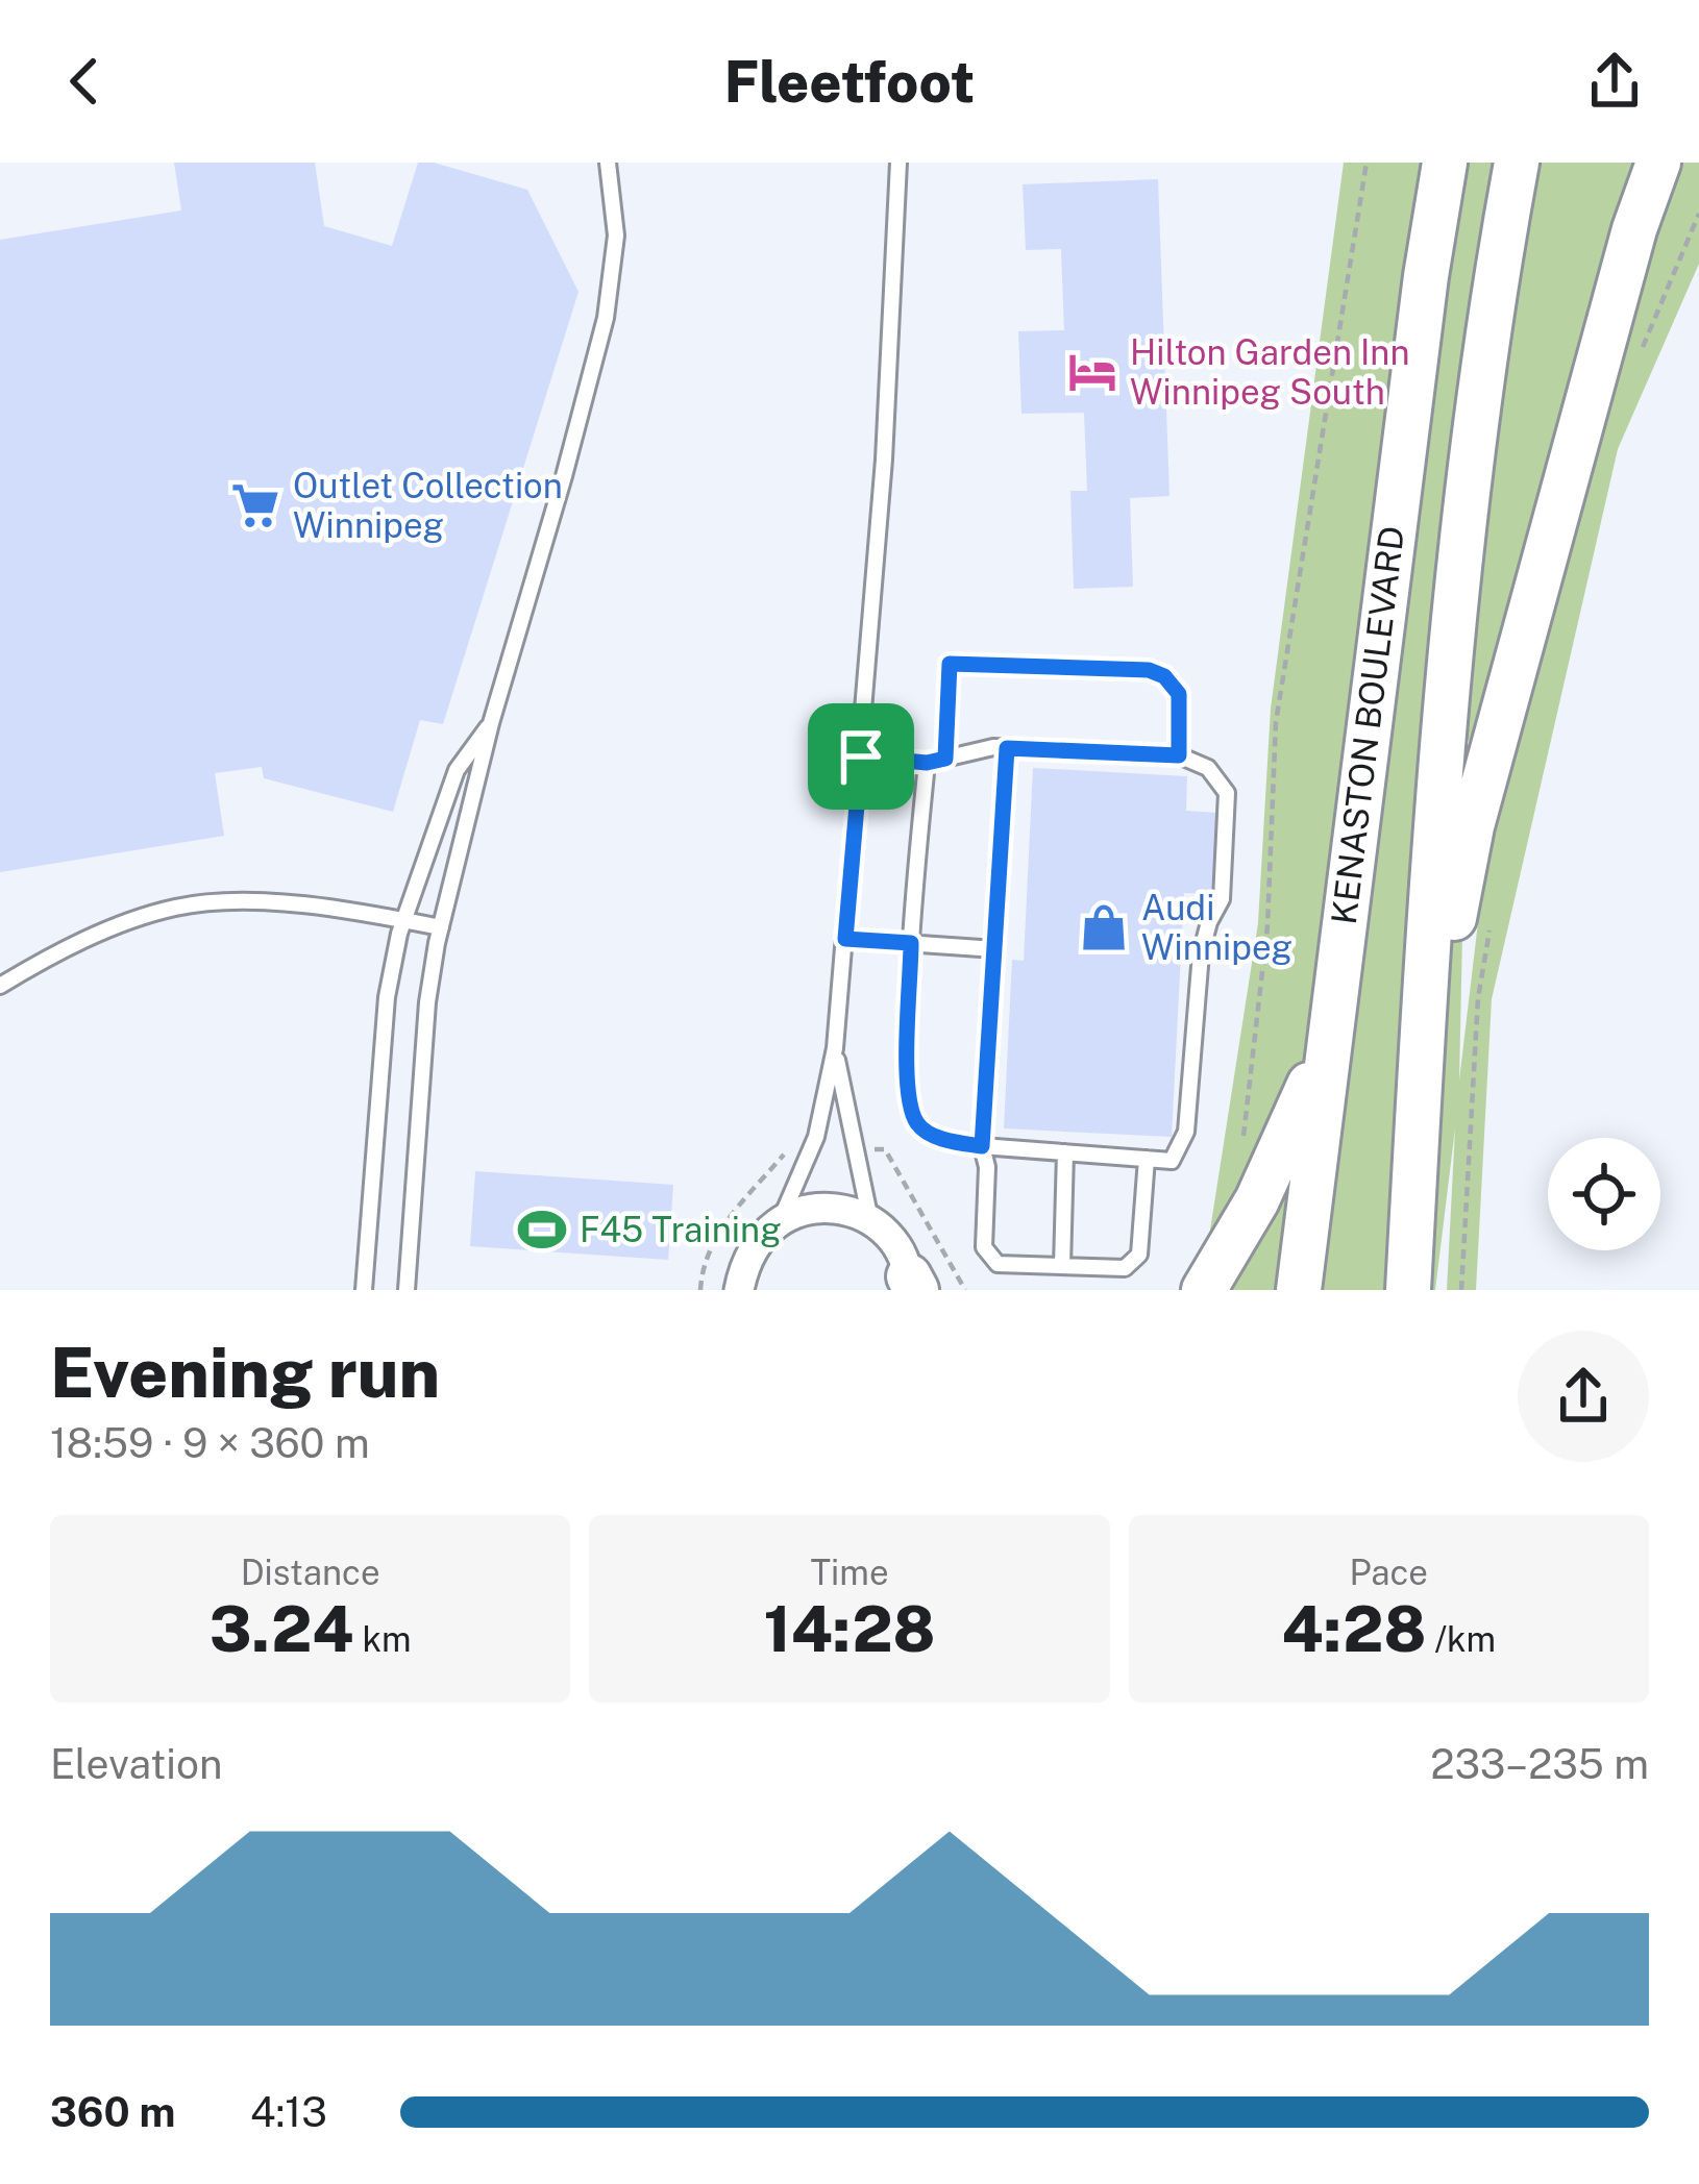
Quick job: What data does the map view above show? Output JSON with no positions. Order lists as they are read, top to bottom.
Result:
{
  "streets": {
    "main road": ["KENASTON BOULEVARD"]
  },
  "places": {
    "hotel": ["Hilton Garden Inn Winnipeg South"],
    "supermarket": ["Outlet Collection Winnipeg"],
    "shop": ["Audi Winnipeg"],
    "sports": ["F45 Training"]
  },
  "page": {
    "header": "Fleetfoot",
    "heading": ["Evening run", "18:59 · 9 × 360 m"],
    "stats": [
      ["Distance", "3.24 km"],
      ["Time", "14:28"],
      ["Pace", "4:28 /km"]
    ],
    "chart": ["Elevation", "233–235 m"],
    "list": [
      {
        "name": "360 m",
        "note": "4:13"
      }
    ]
  }
}
